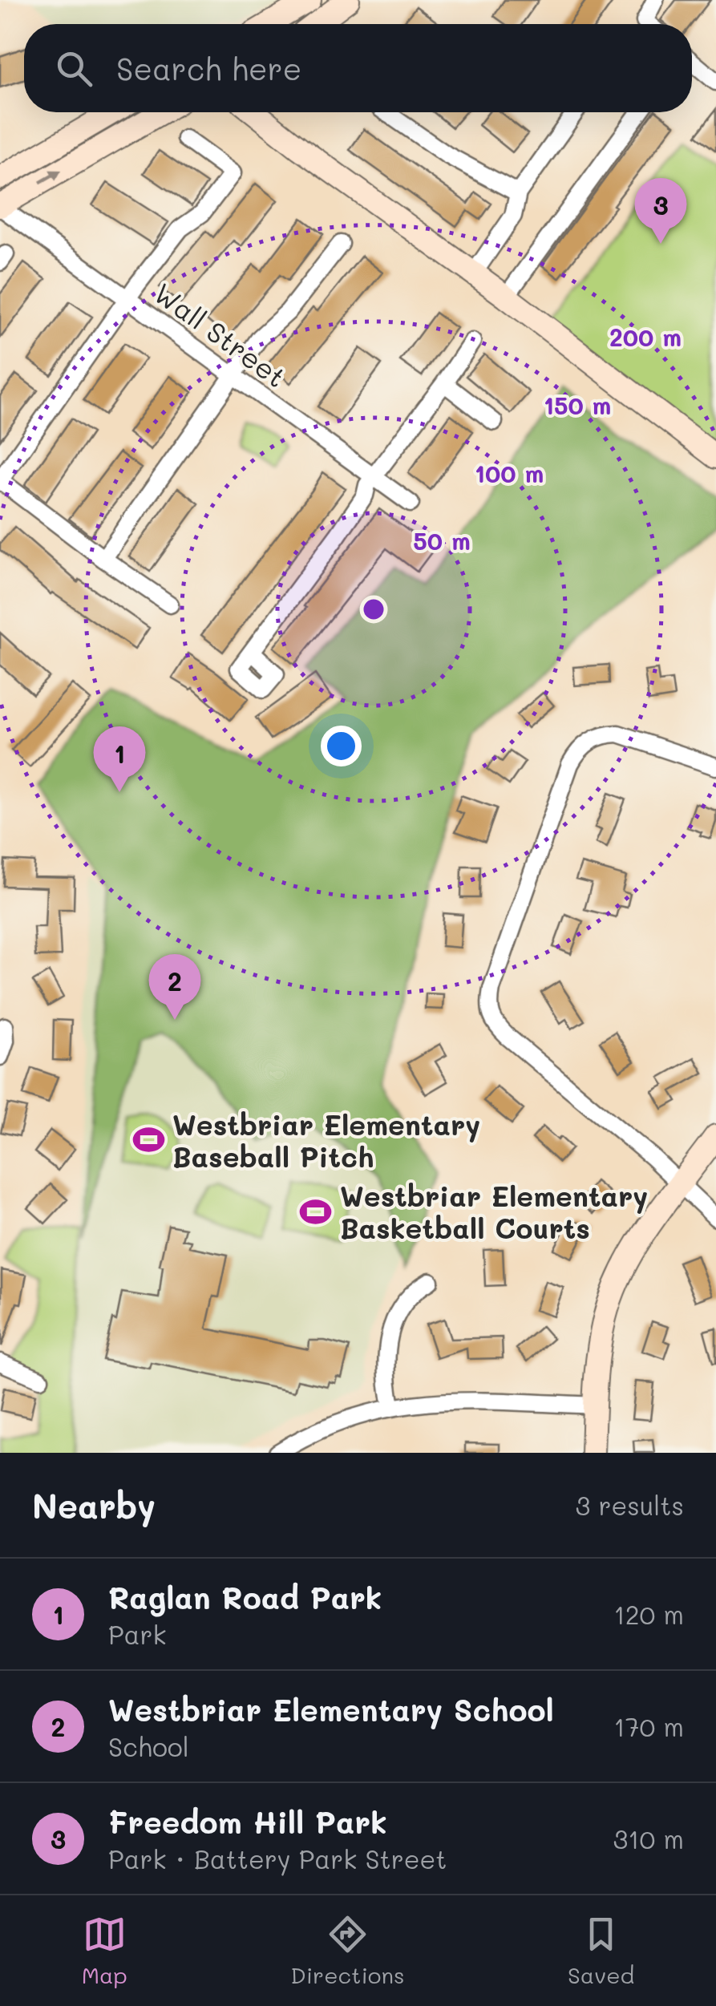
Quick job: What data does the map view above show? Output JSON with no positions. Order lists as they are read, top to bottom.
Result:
{
  "streets": {
    "street": ["Wall Street"]
  },
  "places": {
    "sports": ["Westbriar Elementary Baseball Pitch", "Westbriar Elementary Basketball Courts"]
  },
  "page": {
    "search": "Search here",
    "pins": ["3", "1", "2"],
    "heading": ["Nearby", "3 results"],
    "list": [
      {
        "mark": "1",
        "name": "Raglan Road Park",
        "note": "Park",
        "value": "120 m"
      },
      {
        "mark": "2",
        "name": "Westbriar Elementary School",
        "note": "School",
        "value": "170 m"
      },
      {
        "mark": "3",
        "name": "Freedom Hill Park",
        "note": "Park · Battery Park Street",
        "value": "310 m"
      }
    ],
    "nav": ["Map", "Directions", "Saved"]
  },
  "rings": [
    "200 m",
    "150 m",
    "100 m",
    "50 m"
  ]
}
